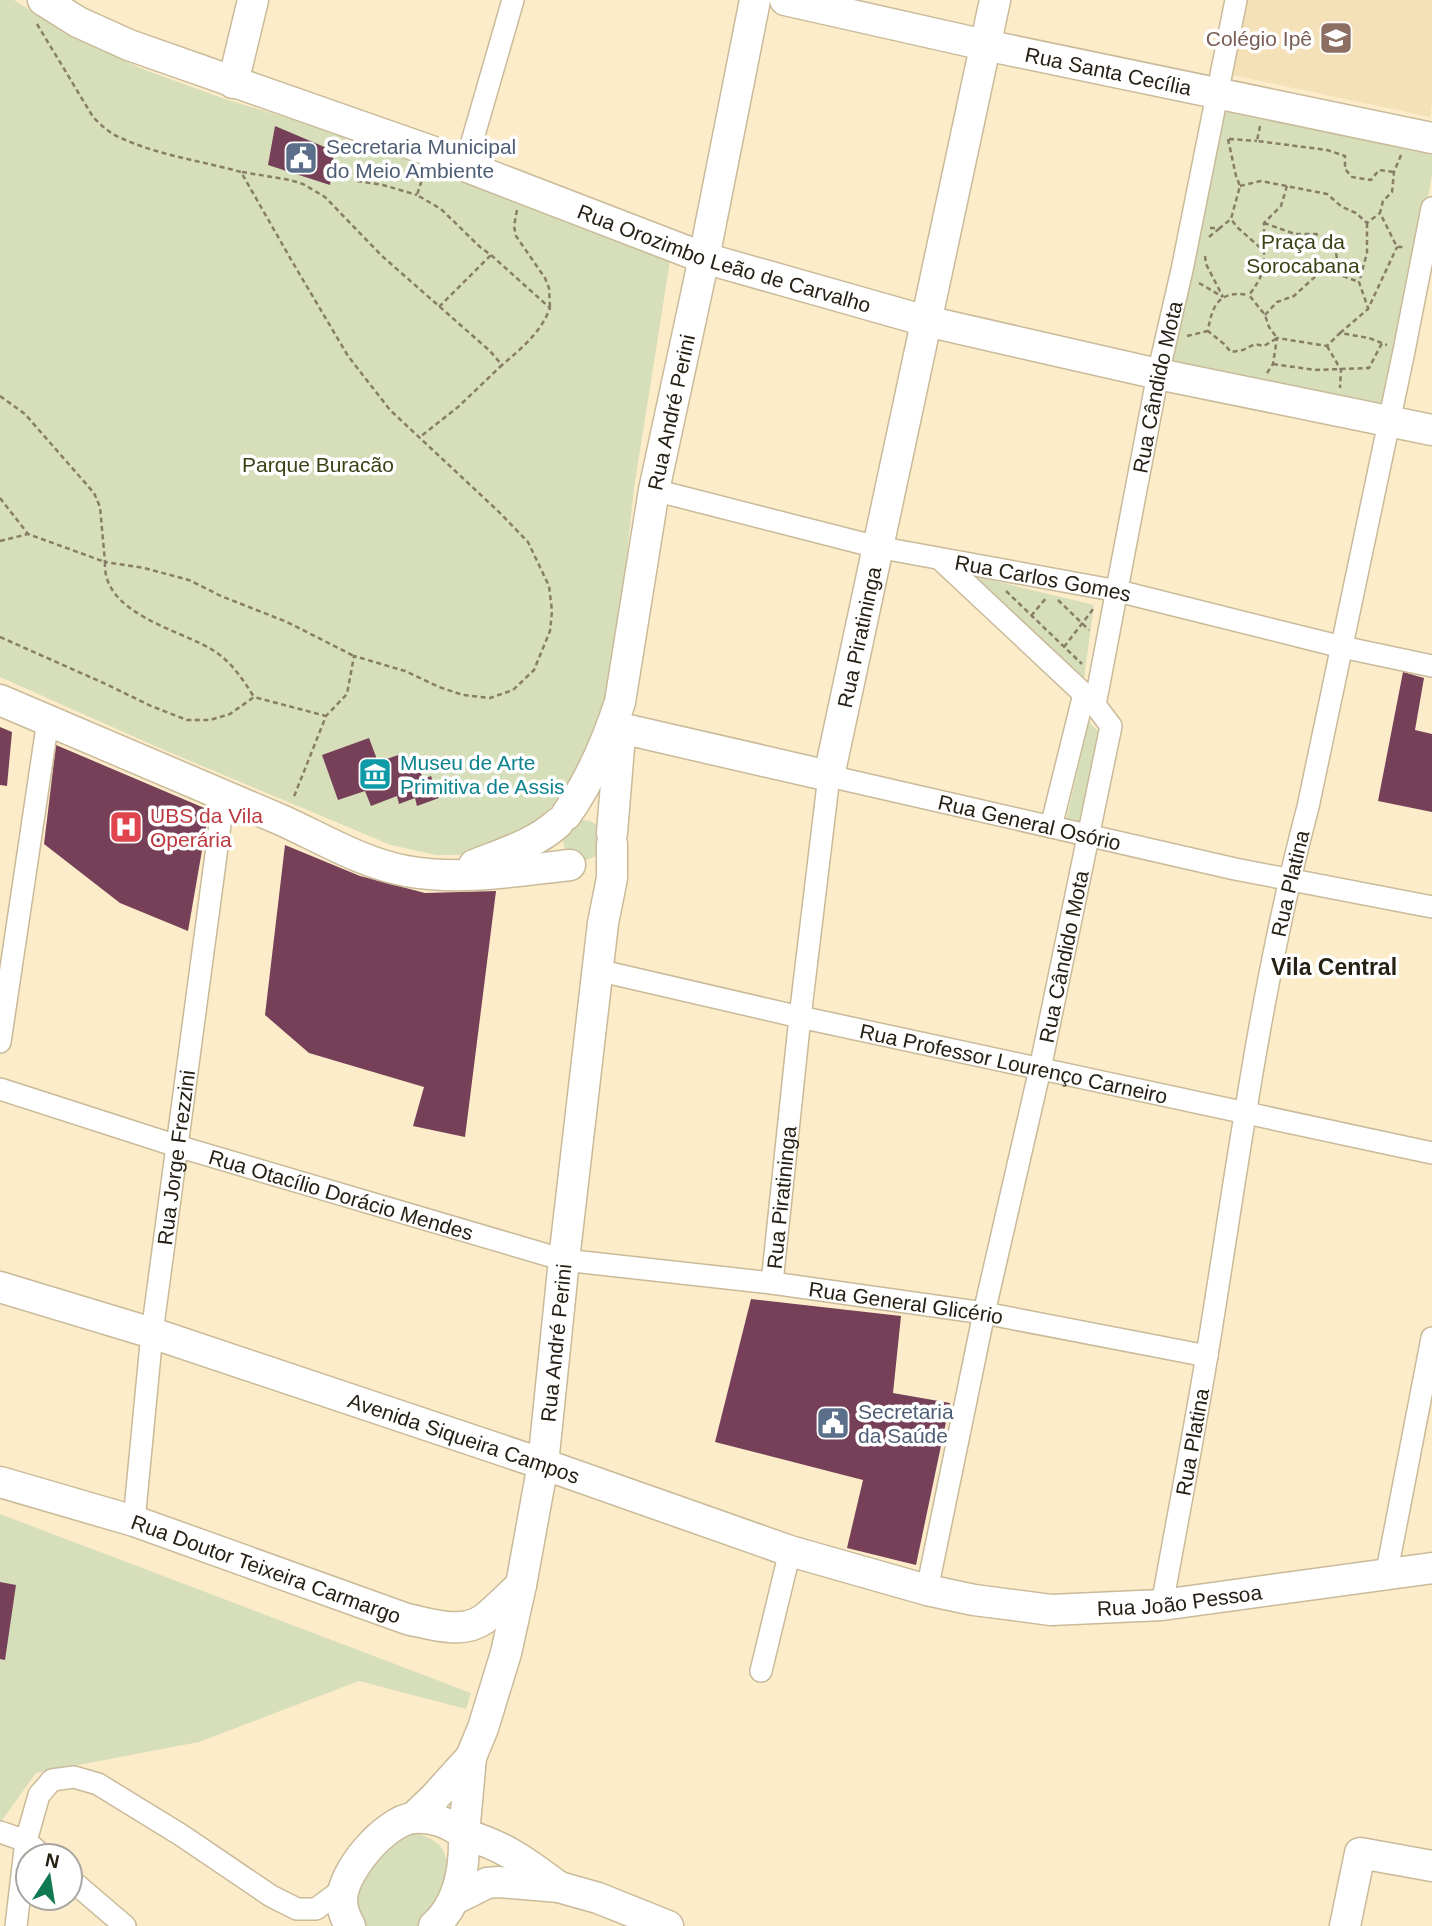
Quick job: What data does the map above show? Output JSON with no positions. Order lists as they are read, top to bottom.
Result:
{
  "streets": {
    "main road": [
      "Rua Santa Cecília",
      "Rua Orozimbo Leão de Carvalho",
      "Rua André Perini",
      "Rua Piratininga",
      "Rua General Osório",
      "Avenida Siqueira Campos",
      "Rua Doutor Teixeira Carmargo",
      "Rua João Pessoa"
    ],
    "street": [
      "Rua Cândido Mota",
      "Rua Carlos Gomes",
      "Rua Platina",
      "Rua Professor Lourenço Carneiro",
      "Rua Jorge Frezzini",
      "Rua Otacílio Dorácio Mendes",
      "Rua General Glicério"
    ]
  },
  "crossings": [
    ["Rua Santa Cecília", "Rua Cândido Mota"],
    ["Rua Santa Cecília", "Rua Piratininga"],
    ["Rua Orozimbo Leão de Carvalho", "Rua Cândido Mota"],
    ["Rua Orozimbo Leão de Carvalho", "Rua André Perini"],
    ["Rua Orozimbo Leão de Carvalho", "Rua Piratininga"],
    ["Rua Orozimbo Leão de Carvalho", "Rua Platina"],
    ["Rua Cândido Mota", "Rua Carlos Gomes"],
    ["Rua Cândido Mota", "Rua General Osório"],
    ["Rua Cândido Mota", "Rua Professor Lourenço Carneiro"],
    ["Rua Cândido Mota", "Rua General Glicério"],
    ["Rua Cândido Mota", "Avenida Siqueira Campos"],
    ["Rua Cândido Mota", "Rua João Pessoa"],
    ["Rua André Perini", "Rua Carlos Gomes"],
    ["Rua André Perini", "Rua General Osório"],
    ["Rua André Perini", "Rua Professor Lourenço Carneiro"],
    ["Rua André Perini", "Rua Otacílio Dorácio Mendes"],
    ["Rua André Perini", "Rua General Glicério"],
    ["Rua André Perini", "Avenida Siqueira Campos"],
    ["Rua André Perini", "Rua Doutor Teixeira Carmargo"],
    ["Rua Carlos Gomes", "Rua Piratininga"],
    ["Rua Carlos Gomes", "Rua Platina"],
    ["Rua Piratininga", "Rua General Osório"],
    ["Rua Piratininga", "Rua Professor Lourenço Carneiro"],
    ["Rua Piratininga", "Rua General Glicério"],
    ["Rua General Osório", "Rua Platina"],
    ["Rua Platina", "Rua Professor Lourenço Carneiro"],
    ["Rua Platina", "Rua General Glicério"],
    ["Rua Platina", "Rua João Pessoa"],
    ["Rua Jorge Frezzini", "Rua Otacílio Dorácio Mendes"],
    ["Rua Jorge Frezzini", "Avenida Siqueira Campos"],
    ["Rua Jorge Frezzini", "Rua Doutor Teixeira Carmargo"],
    ["Rua Otacílio Dorácio Mendes", "Rua General Glicério"],
    ["Avenida Siqueira Campos", "Rua João Pessoa"]
  ],
  "districts": ["Vila Central"],
  "parks": ["Praça da Sorocabana", "Parque Buracão"],
  "places": {
    "school or university": ["Colégio Ipê"],
    "public building": ["Secretaria Municipal do Meio Ambiente", "Secretaria da Saúde"],
    "museum": ["Museu de Arte Primitiva de Assis"],
    "hospital": ["UBS da Vila Operária"]
  },
  "north": "top"
}
